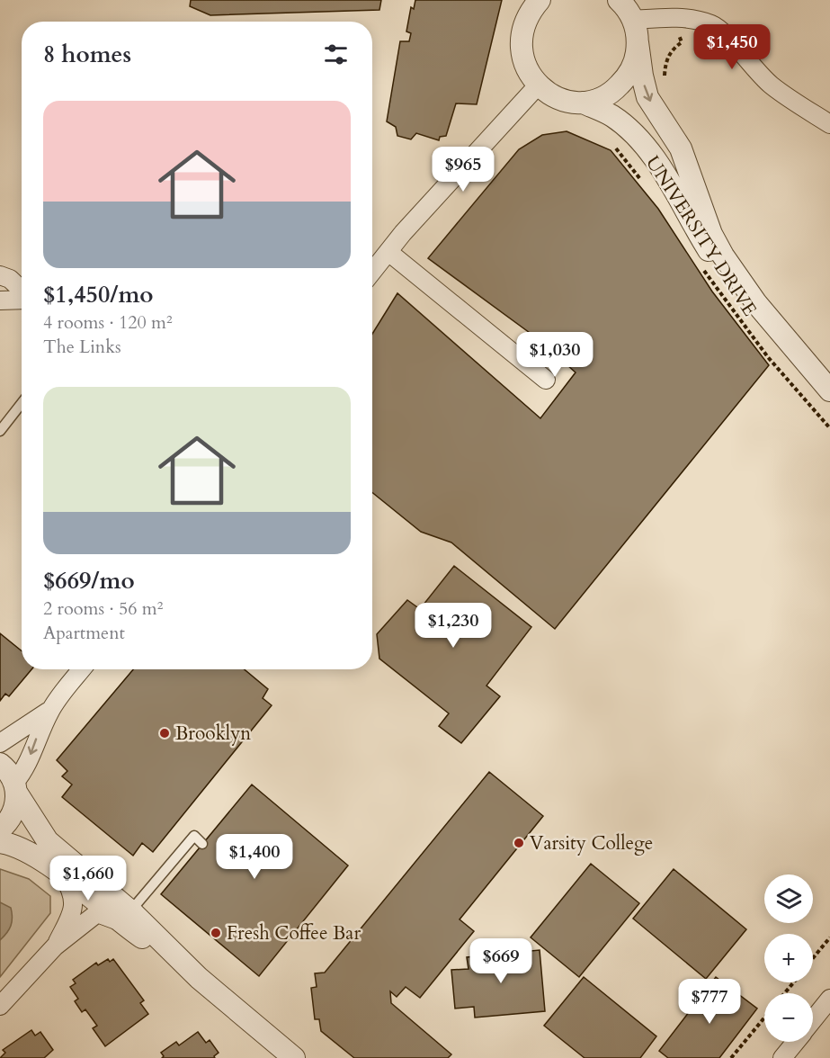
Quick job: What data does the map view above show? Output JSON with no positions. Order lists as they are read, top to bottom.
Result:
{
  "streets": {
    "street": ["UNIVERSITY DRIVE"]
  },
  "places": ["Brooklyn", "Varsity College", "Fresh Coffee Bar"],
  "page": {
    "heading": "8 homes",
    "price": [
      "$1,450",
      "$965",
      "$1,030",
      "$1,230",
      "$1,400",
      "$1,660",
      "$669",
      "$777"
    ],
    "list": [
      {
        "name": "$1,450/mo",
        "note": "4 rooms · 120 m² · The Links"
      },
      {
        "name": "$669/mo",
        "note": "2 rooms · 56 m² · Apartment"
      }
    ],
    "map_buttons": ["+", "−"]
  }
}
